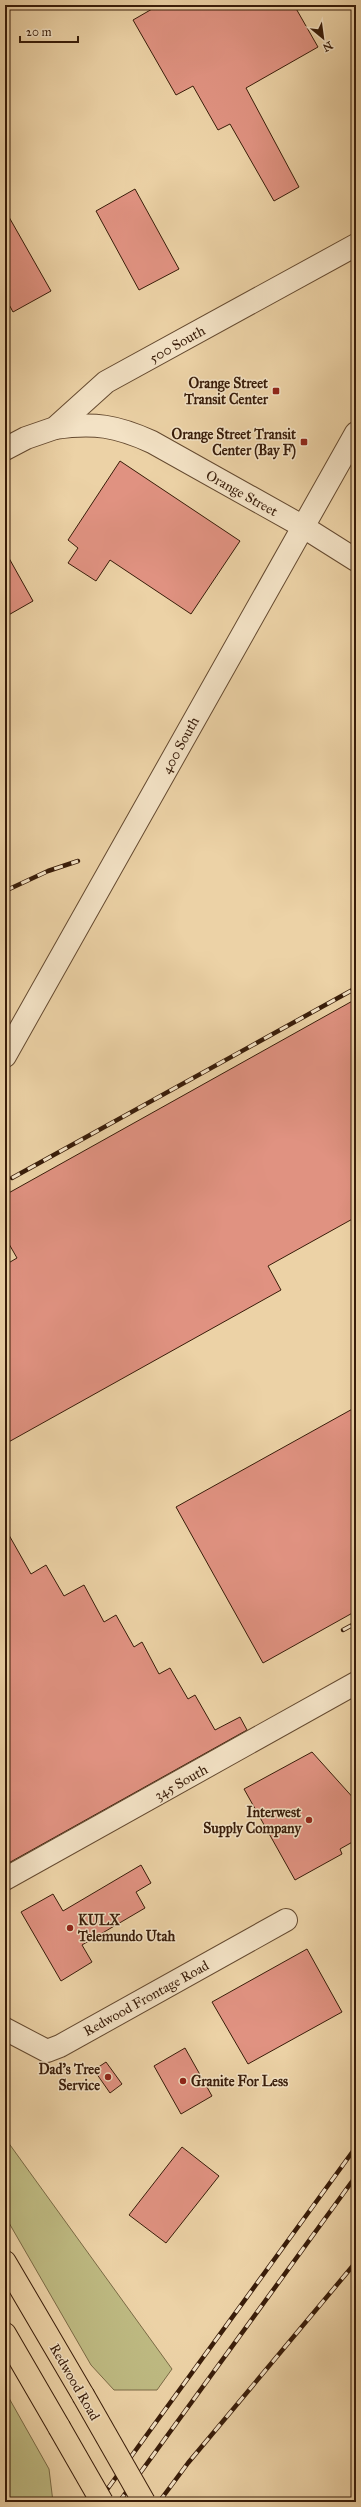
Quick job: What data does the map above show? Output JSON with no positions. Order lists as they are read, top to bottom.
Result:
{
  "streets": {
    "main road": ["Redwood Road"],
    "street": [
      "500 South",
      "Orange Street",
      "400 South",
      "345 South",
      "Redwood Frontage Road"
    ]
  },
  "crossings": [
    ["500 South", "Orange Street"],
    ["Orange Street", "400 South"]
  ],
  "places": {
    "transit": ["Orange Street Transit Center", "Orange Street Transit Center (Bay F)"],
    "other": [
      "Interwest Supply Company",
      "KULX Telemundo Utah",
      "Dad's Tree Service",
      "Granite For Less"
    ]
  },
  "scale_bar": "20 m",
  "north": "bottom right"
}
